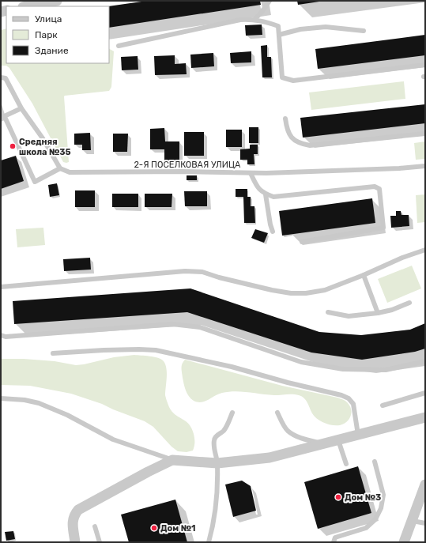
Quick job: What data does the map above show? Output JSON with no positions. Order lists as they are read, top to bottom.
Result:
{
  "streets": {
    "lane": ["2-Я ПОСЕЛКОВАЯ УЛИЦА"]
  },
  "places": ["Средняя школа №35", "Дом №3", "Дом №1"],
  "legend": ["Улица", "Парк", "Здание"]
}
